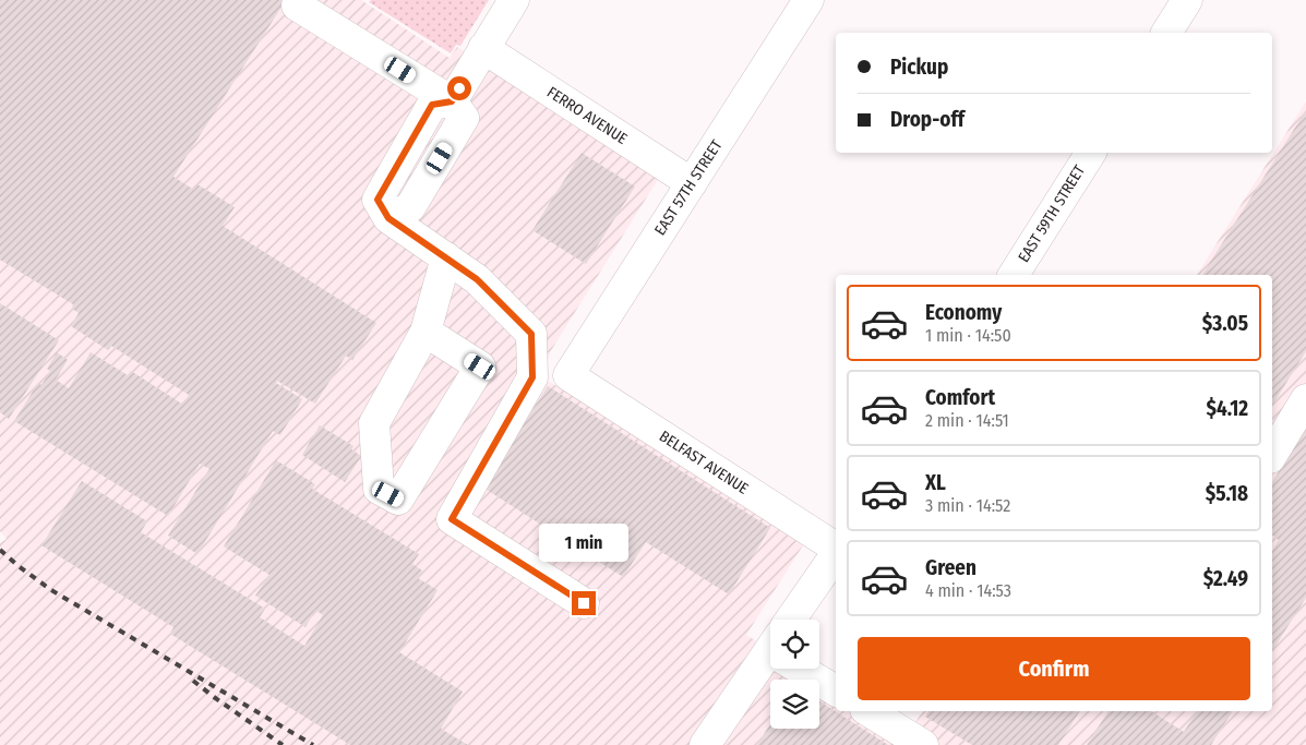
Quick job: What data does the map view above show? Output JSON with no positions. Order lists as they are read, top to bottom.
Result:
{
  "streets": {
    "street": [
      "FERRO AVENUE",
      "EAST 57TH STREET",
      "EAST 59TH STREET",
      "BELFAST AVENUE"
    ]
  },
  "crossings": [
    ["FERRO AVENUE", "EAST 57TH STREET"],
    ["EAST 57TH STREET", "BELFAST AVENUE"]
  ],
  "page": {
    "banner": ["Pickup", "Drop-off"],
    "list": [
      {
        "name": "Economy",
        "note": "1 min · 14:50",
        "value": "$3.05"
      },
      {
        "name": "Comfort",
        "note": "2 min · 14:51",
        "value": "$4.12"
      },
      {
        "name": "XL",
        "note": "3 min · 14:52",
        "value": "$5.18"
      },
      {
        "name": "Green",
        "note": "4 min · 14:53",
        "value": "$2.49"
      }
    ],
    "bubble": "1 min",
    "buttons": "Confirm"
  }
}
